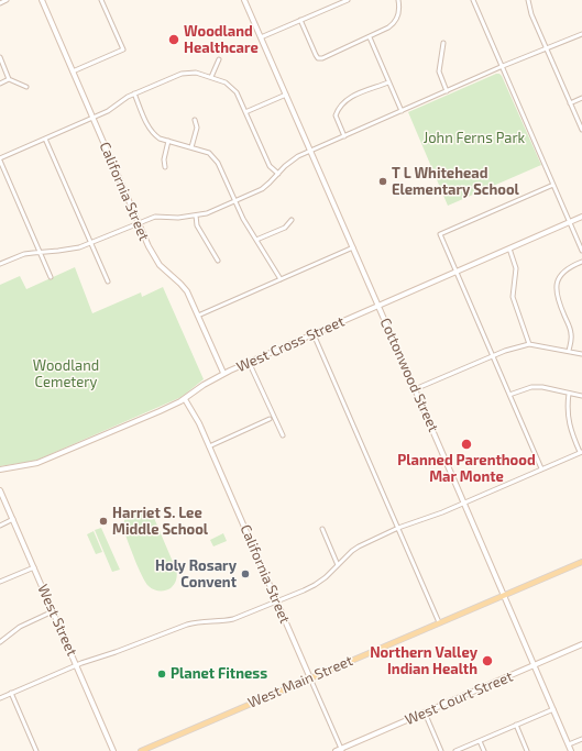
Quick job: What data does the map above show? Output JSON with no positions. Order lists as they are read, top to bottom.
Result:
{
  "streets": {
    "main road": ["West Main Street"],
    "street": [
      "California Street",
      "West Cross Street",
      "Cottonwood Street",
      "West Street",
      "West Court Street"
    ]
  },
  "crossings": [
    ["California Street", "West Cross Street"],
    ["California Street", "West Main Street"],
    ["California Street", "West Court Street"],
    ["West Cross Street", "Cottonwood Street"],
    ["Cottonwood Street", "West Main Street"],
    ["Cottonwood Street", "West Court Street"]
  ],
  "parks": ["John Ferns Park", "Woodland Cemetery"],
  "places": [
    "Woodland Healthcare",
    "T L Whitehead Elementary School",
    "Planned Parenthood Mar Monte",
    "Harriet S. Lee Middle School",
    "Holy Rosary Convent",
    "Northern Valley Indian Health",
    "Planet Fitness"
  ]
}
